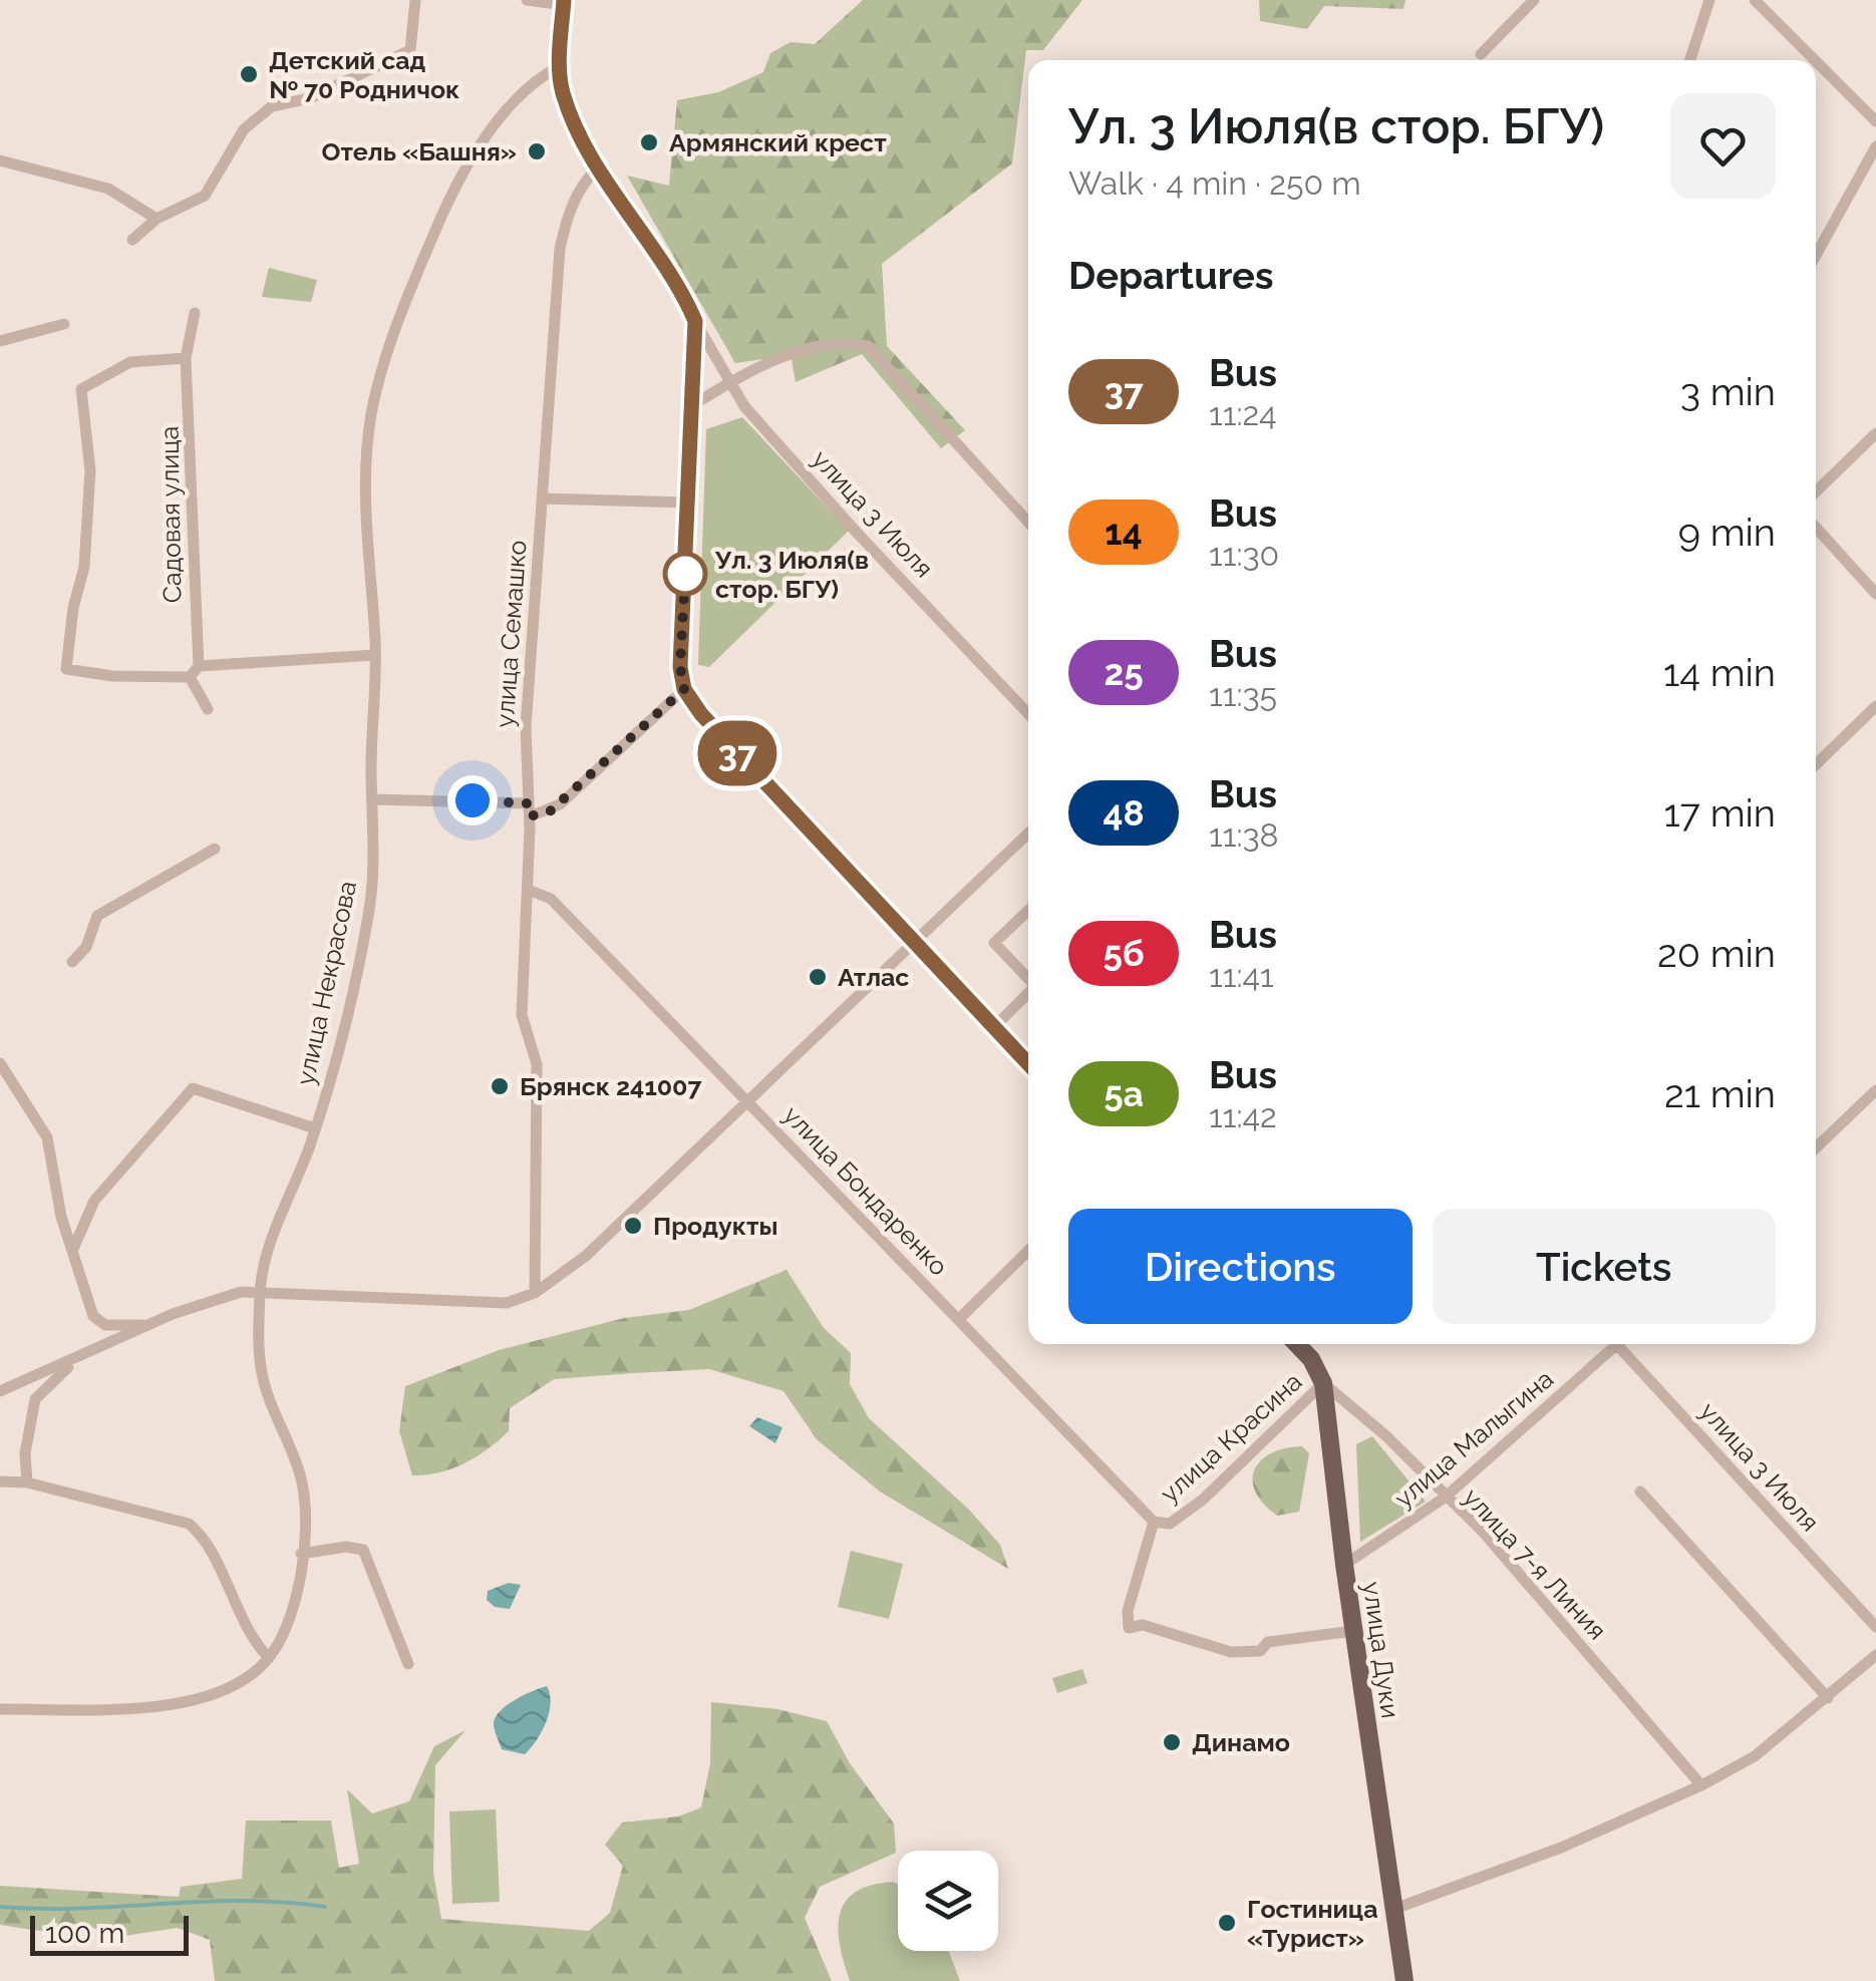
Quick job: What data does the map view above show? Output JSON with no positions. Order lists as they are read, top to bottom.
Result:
{
  "streets": {
    "main road": ["улица Дуки"],
    "street": [
      "улица 3 Июля",
      "Садовая улица",
      "улица Семашко",
      "улица Некрасова",
      "улица Бондаренко",
      "улица Красина",
      "улица Малыгина",
      "улица 7-я Линия"
    ]
  },
  "crossings": [
    ["улица Семашко", "улица Бондаренко"],
    ["улица Бондаренко", "улица Красина"],
    ["улица Красина", "улица 7-я Линия"],
    ["улица Красина", "улица Дуки"],
    ["улица Малыгина", "улица 7-я Линия"],
    ["улица Малыгина", "улица Дуки"],
    ["улица 7-я Линия", "улица Дуки"]
  ],
  "places": [
    "Детский сад № 70 Родничок",
    "Армянский крест",
    "Отель «Башня»",
    "Ул. 3 Июля(в стор. БГУ)",
    "Атлас",
    "Брянск 241007",
    "Продукты",
    "Динамо",
    "Гостиница «Турист»"
  ],
  "lines": ["bus line 37"],
  "scale_bar": "100 m",
  "page": {
    "on_map": "37",
    "heading": [
      ["Ул. 3 Июля(в стор. БГУ)", "Walk · 4 min · 250 m"],
      "Departures"
    ],
    "list": [
      {
        "mark": "37",
        "name": "Bus",
        "note": "11:24",
        "value": "3 min"
      },
      {
        "mark": "14",
        "name": "Bus",
        "note": "11:30",
        "value": "9 min"
      },
      {
        "mark": "25",
        "name": "Bus",
        "note": "11:35",
        "value": "14 min"
      },
      {
        "mark": "48",
        "name": "Bus",
        "note": "11:38",
        "value": "17 min"
      },
      {
        "mark": "5б",
        "name": "Bus",
        "note": "11:41",
        "value": "20 min"
      },
      {
        "mark": "5а",
        "name": "Bus",
        "note": "11:42",
        "value": "21 min"
      }
    ],
    "buttons": ["Directions", "Tickets"],
    "scale": "100 m"
  }
}
